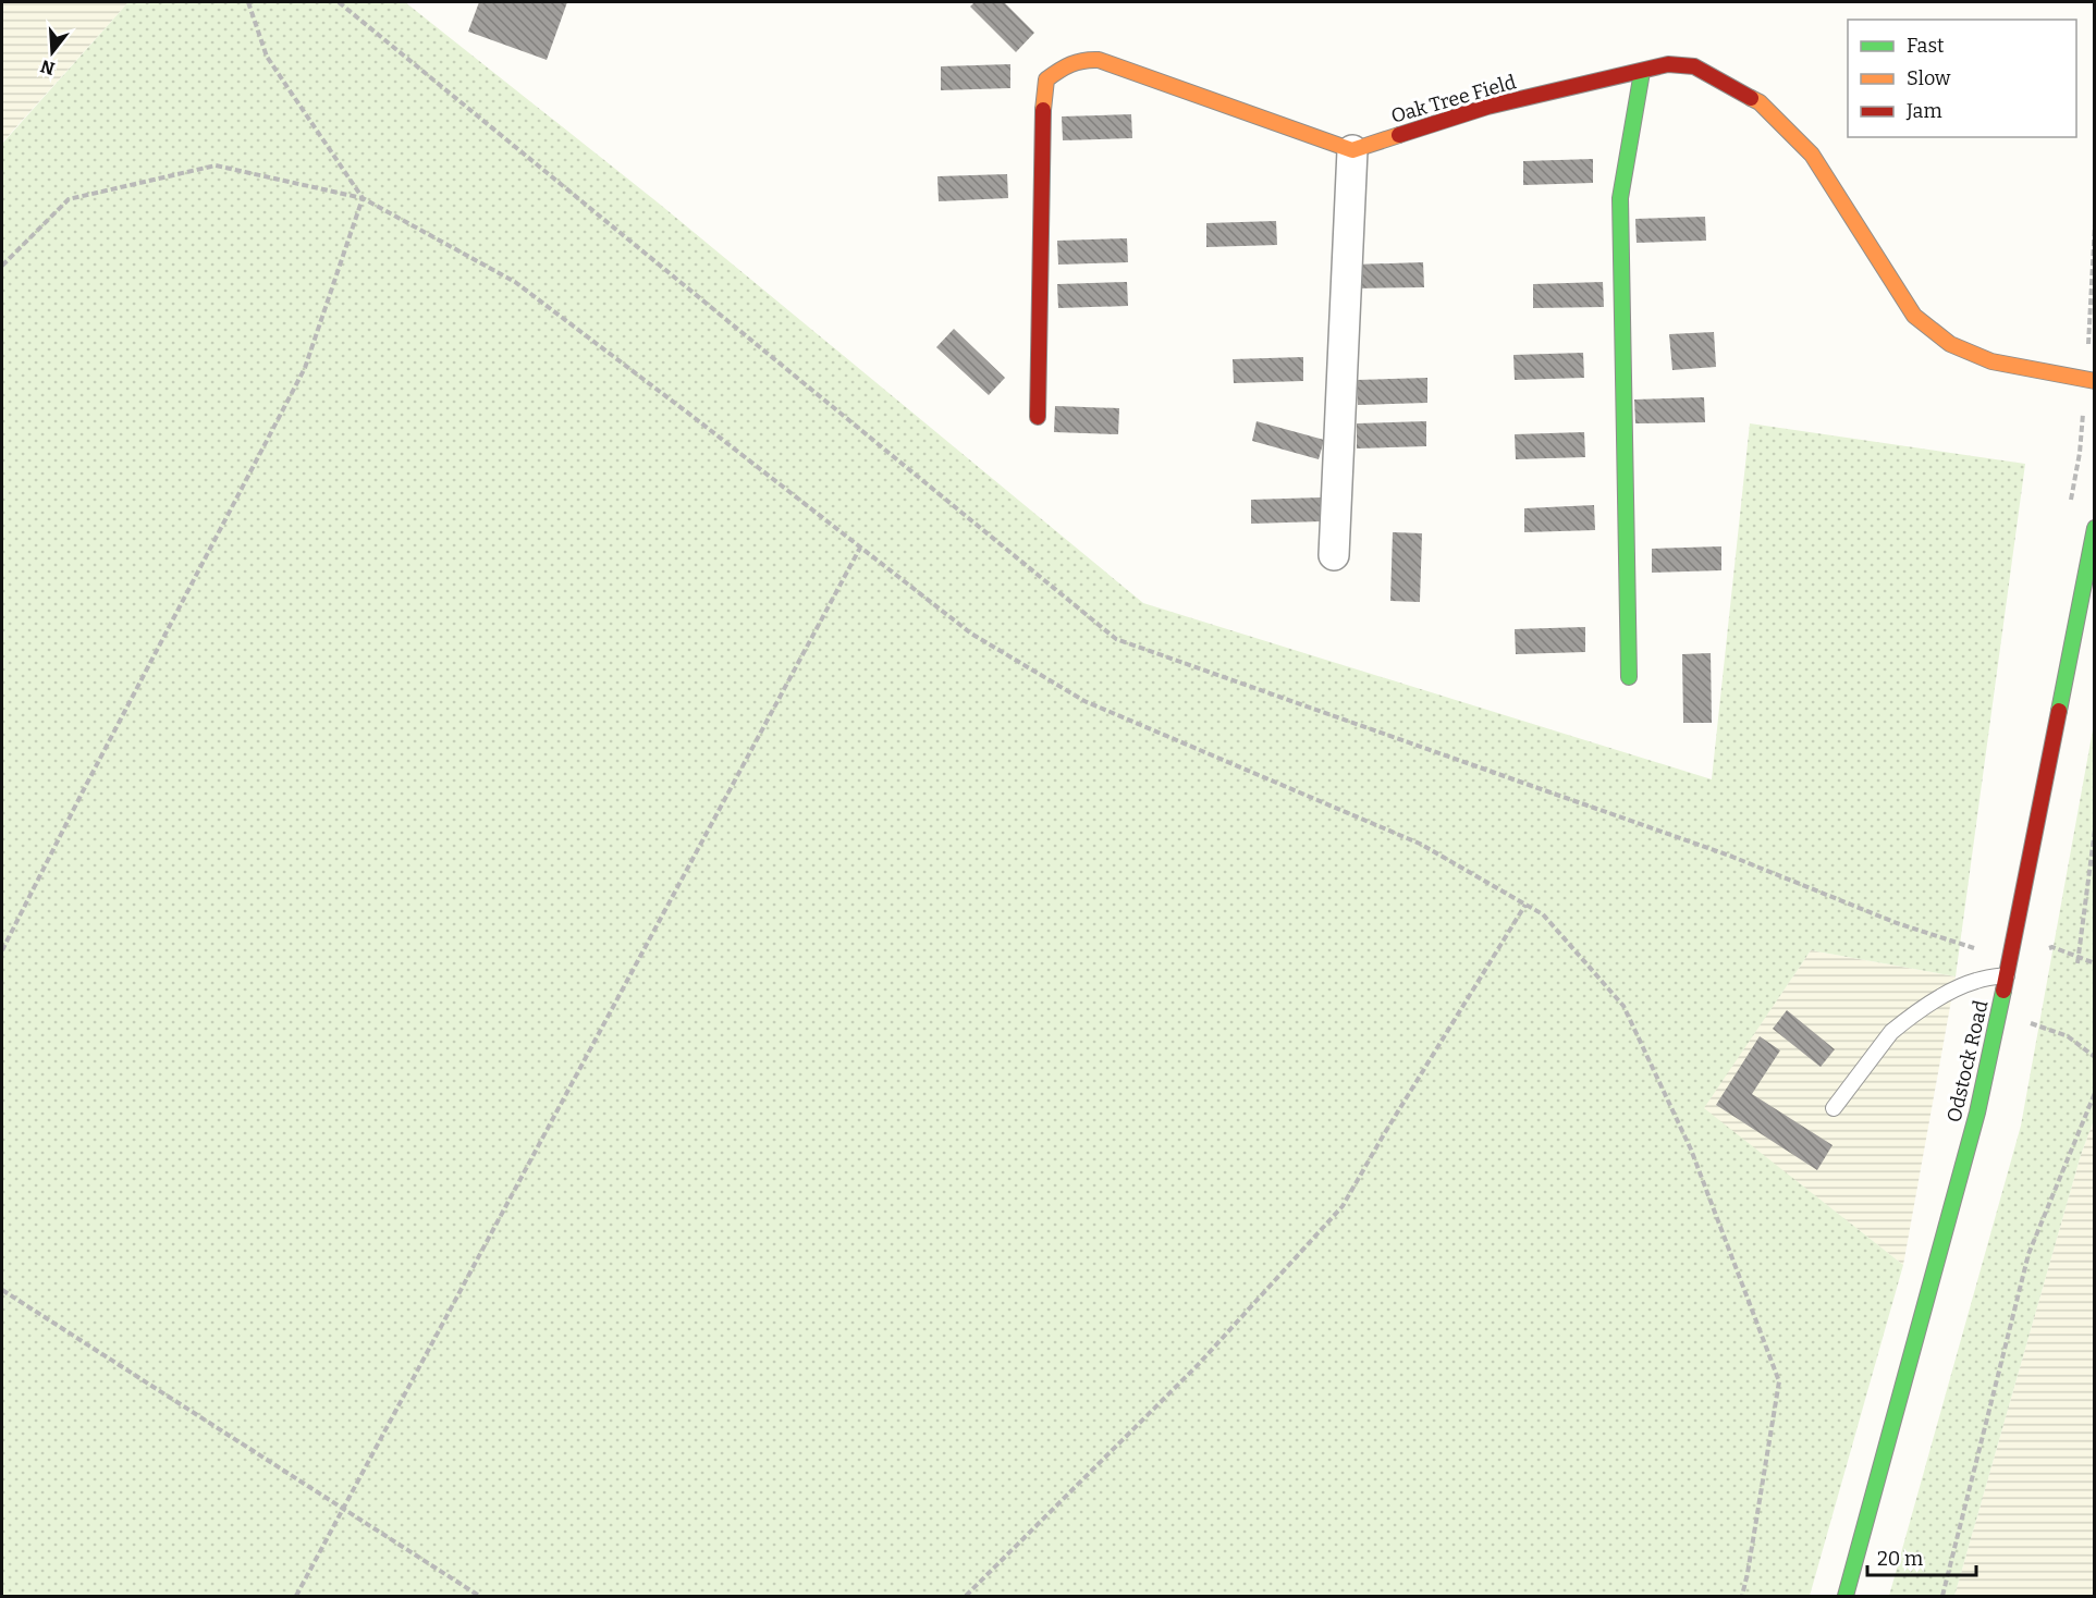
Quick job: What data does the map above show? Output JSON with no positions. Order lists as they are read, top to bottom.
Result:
{
  "streets": {
    "street": ["Oak Tree Field", "Odstock Road"]
  },
  "legend": ["Fast", "Slow", "Jam"],
  "scale_bar": "20 m",
  "north": "bottom"
}
